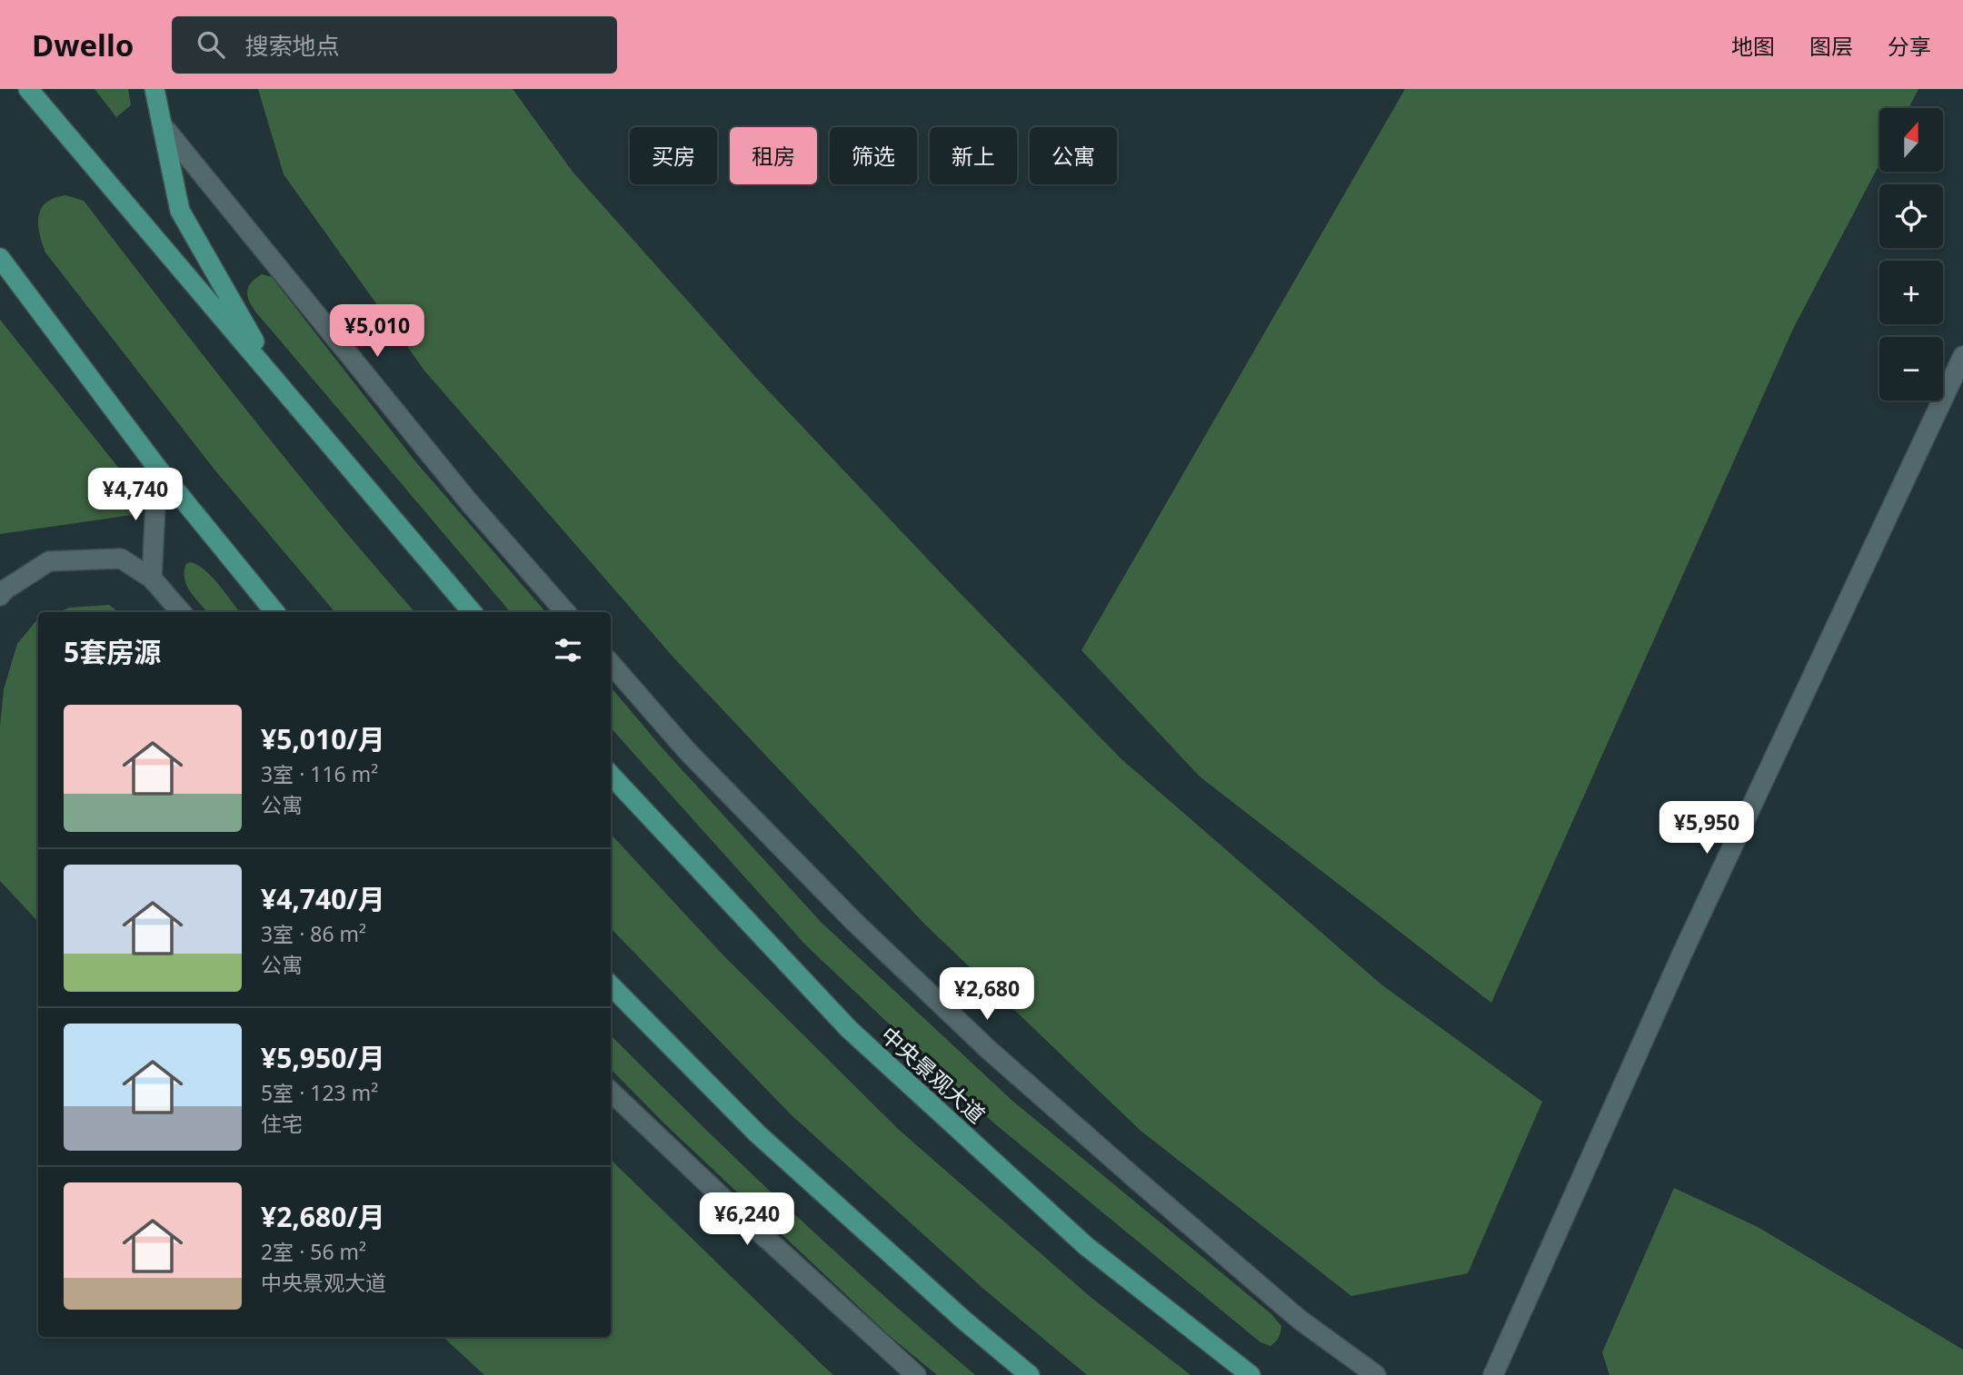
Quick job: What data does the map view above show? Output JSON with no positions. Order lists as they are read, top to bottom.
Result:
{
  "streets": {
    "main road": ["中央景观大道"]
  },
  "north": "top",
  "page": {
    "header": "Dwello",
    "search": "搜索地点",
    "nav": ["地图", "图层", "分享"],
    "map_buttons": ["+", "−"],
    "chip": [
      "买房",
      "租房",
      "筛选",
      "新上",
      "公寓"
    ],
    "price": [
      "¥5,010",
      "¥4,740",
      "¥5,950",
      "¥2,680",
      "¥6,240"
    ],
    "heading": "5套房源",
    "list": [
      {
        "name": "¥5,010/月",
        "note": "3室 · 116 m² · 公寓"
      },
      {
        "name": "¥4,740/月",
        "note": "3室 · 86 m² · 公寓"
      },
      {
        "name": "¥5,950/月",
        "note": "5室 · 123 m² · 住宅"
      },
      {
        "name": "¥2,680/月",
        "note": "2室 · 56 m² · 中央景观大道"
      }
    ]
  }
}
